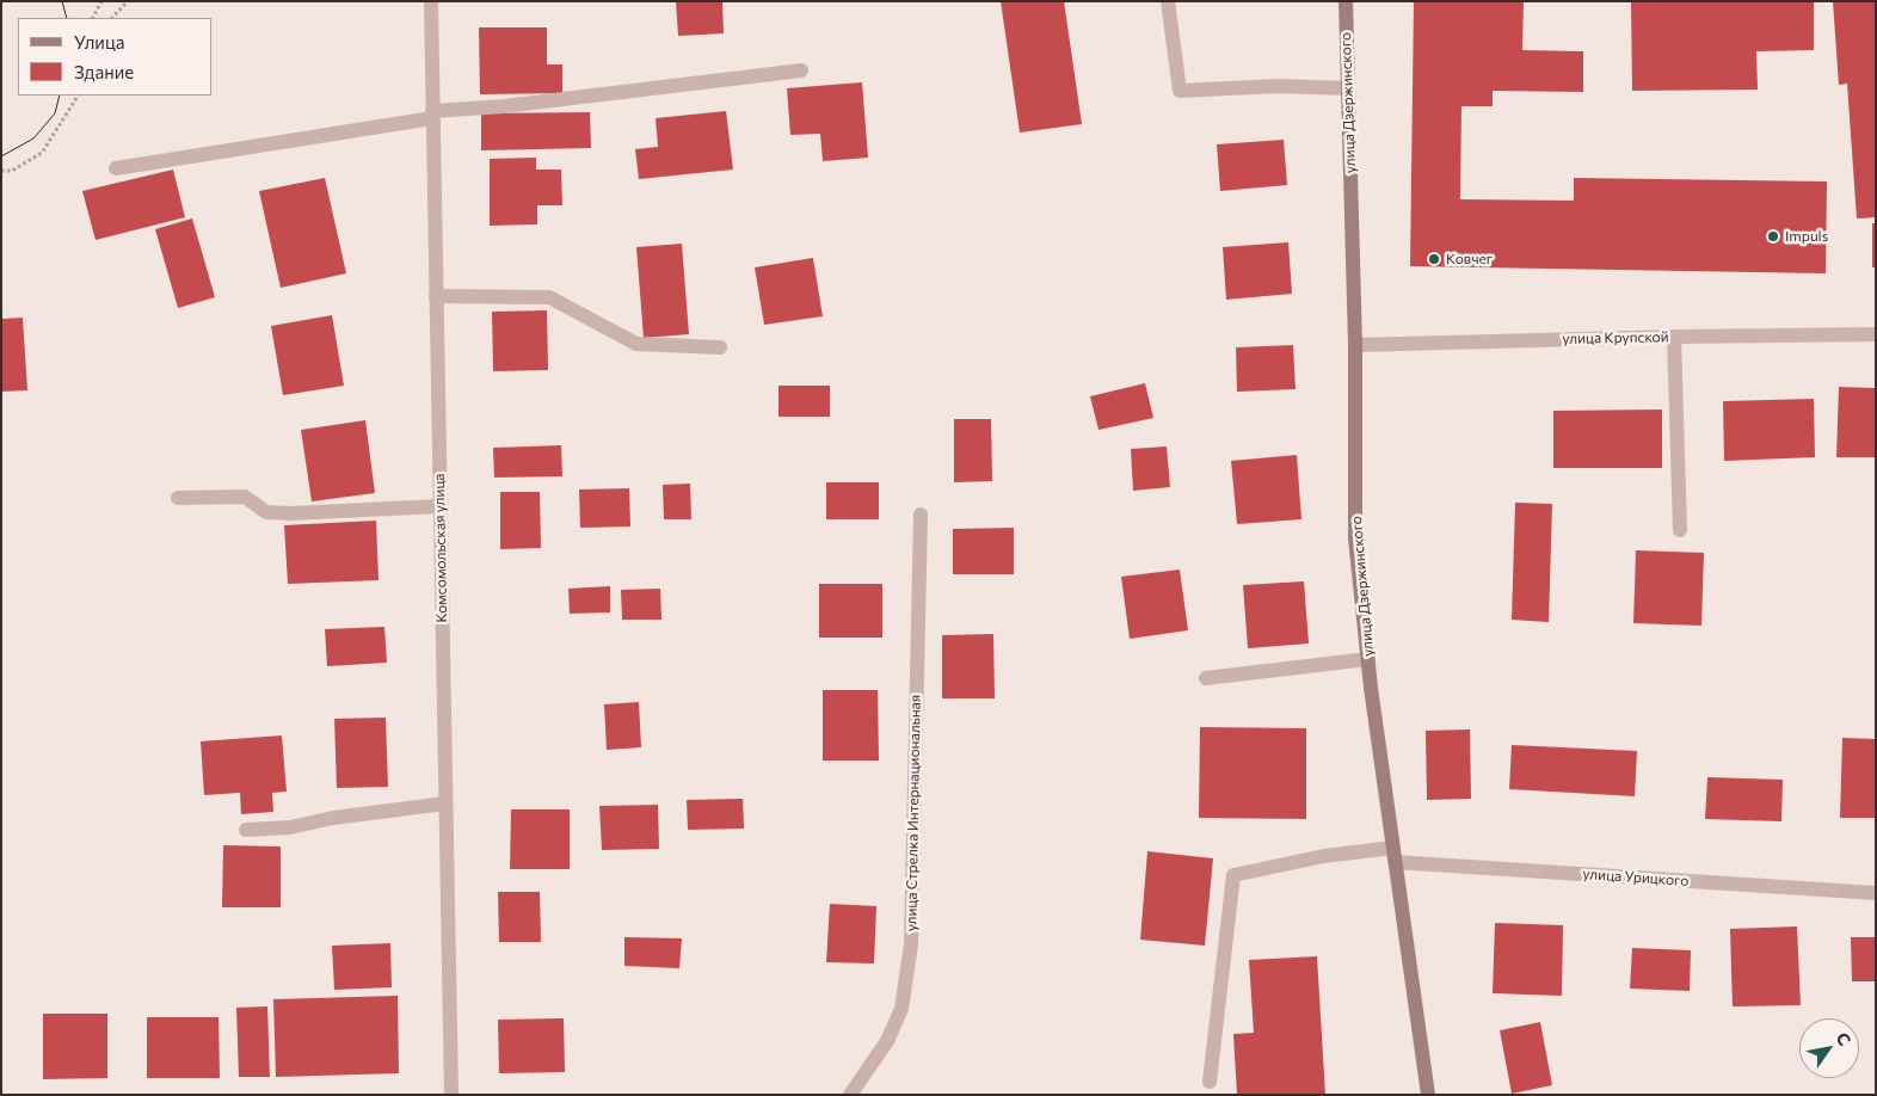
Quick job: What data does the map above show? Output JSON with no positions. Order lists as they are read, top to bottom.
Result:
{
  "streets": {
    "main road": ["улица Дзержинского"],
    "street": [
      "улица Крупской",
      "Комсомольская улица",
      "улица Стрелка Интернациональная",
      "улица Урицкого"
    ]
  },
  "crossings": [
    ["улица Дзержинского", "улица Крупской"],
    ["улица Дзержинского", "улица Урицкого"]
  ],
  "places": ["Impuls", "Ковчег"],
  "legend": ["Улица", "Здание"],
  "north": "top right"
}
